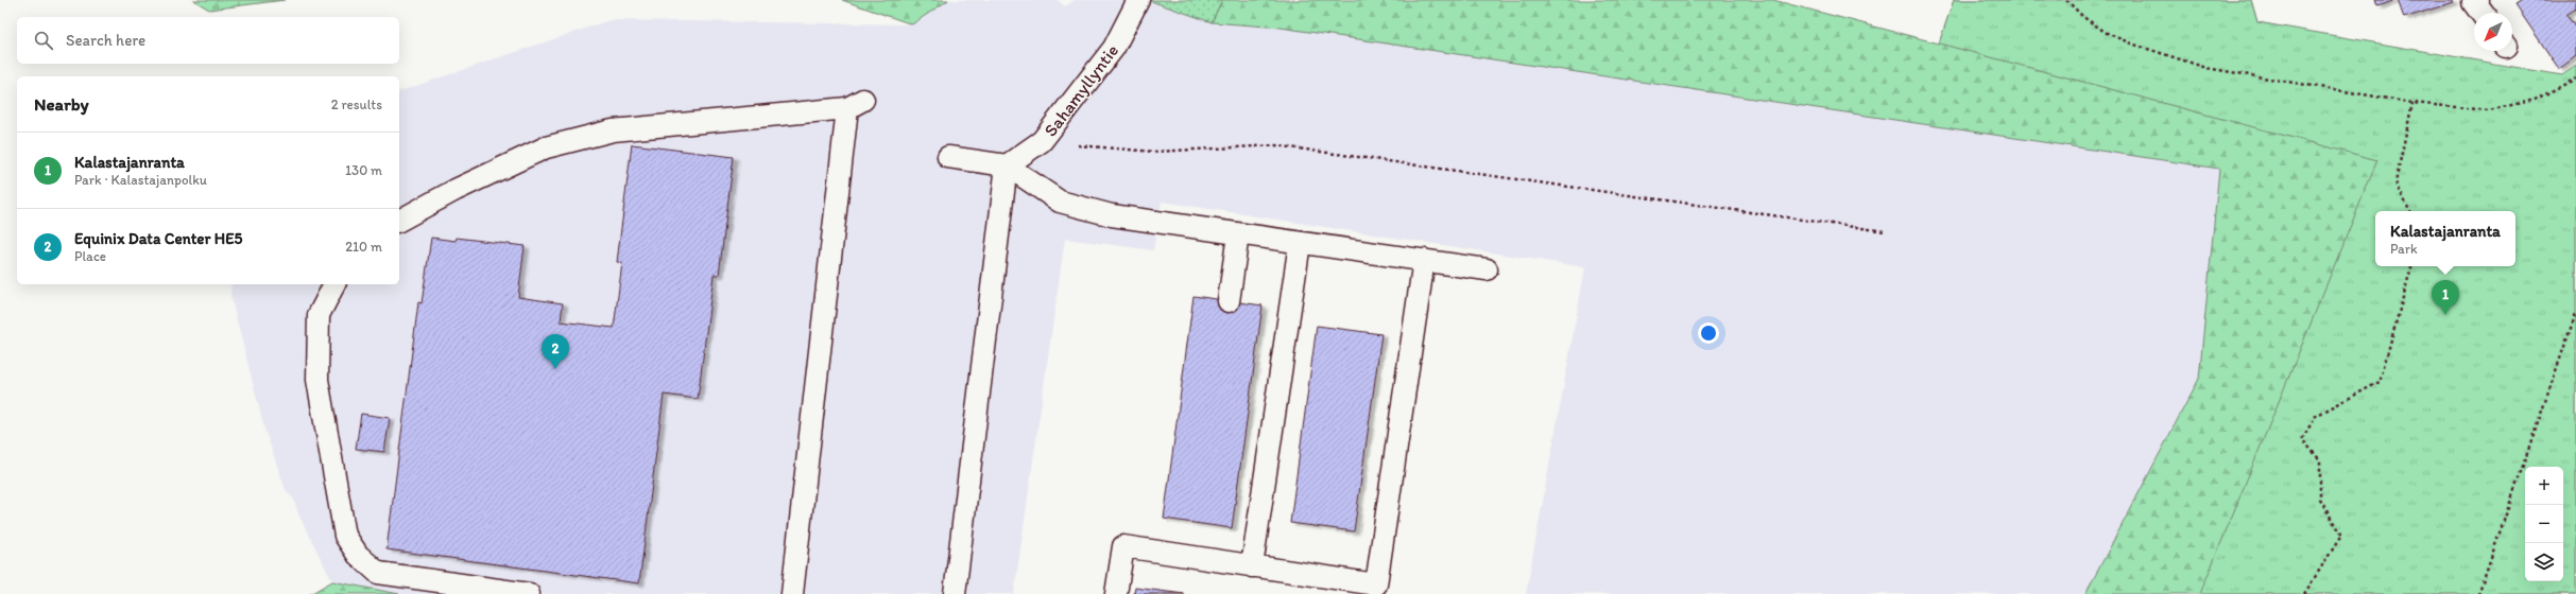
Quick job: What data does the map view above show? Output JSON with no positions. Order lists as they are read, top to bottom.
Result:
{
  "streets": {
    "lane": ["Sahamyllyntie"]
  },
  "north": "bottom left",
  "page": {
    "search": "Search here",
    "heading": ["Nearby", "2 results"],
    "list": [
      {
        "mark": "1",
        "name": "Kalastajanranta",
        "note": "Park · Kalastajanpolku",
        "value": "130 m"
      },
      {
        "mark": "2",
        "name": "Equinix Data Center HE5",
        "note": "Place",
        "value": "210 m"
      }
    ],
    "popup": ["Kalastajanranta", "Park"],
    "pins": ["1", "2"],
    "map_buttons": ["+", "−"]
  }
}
